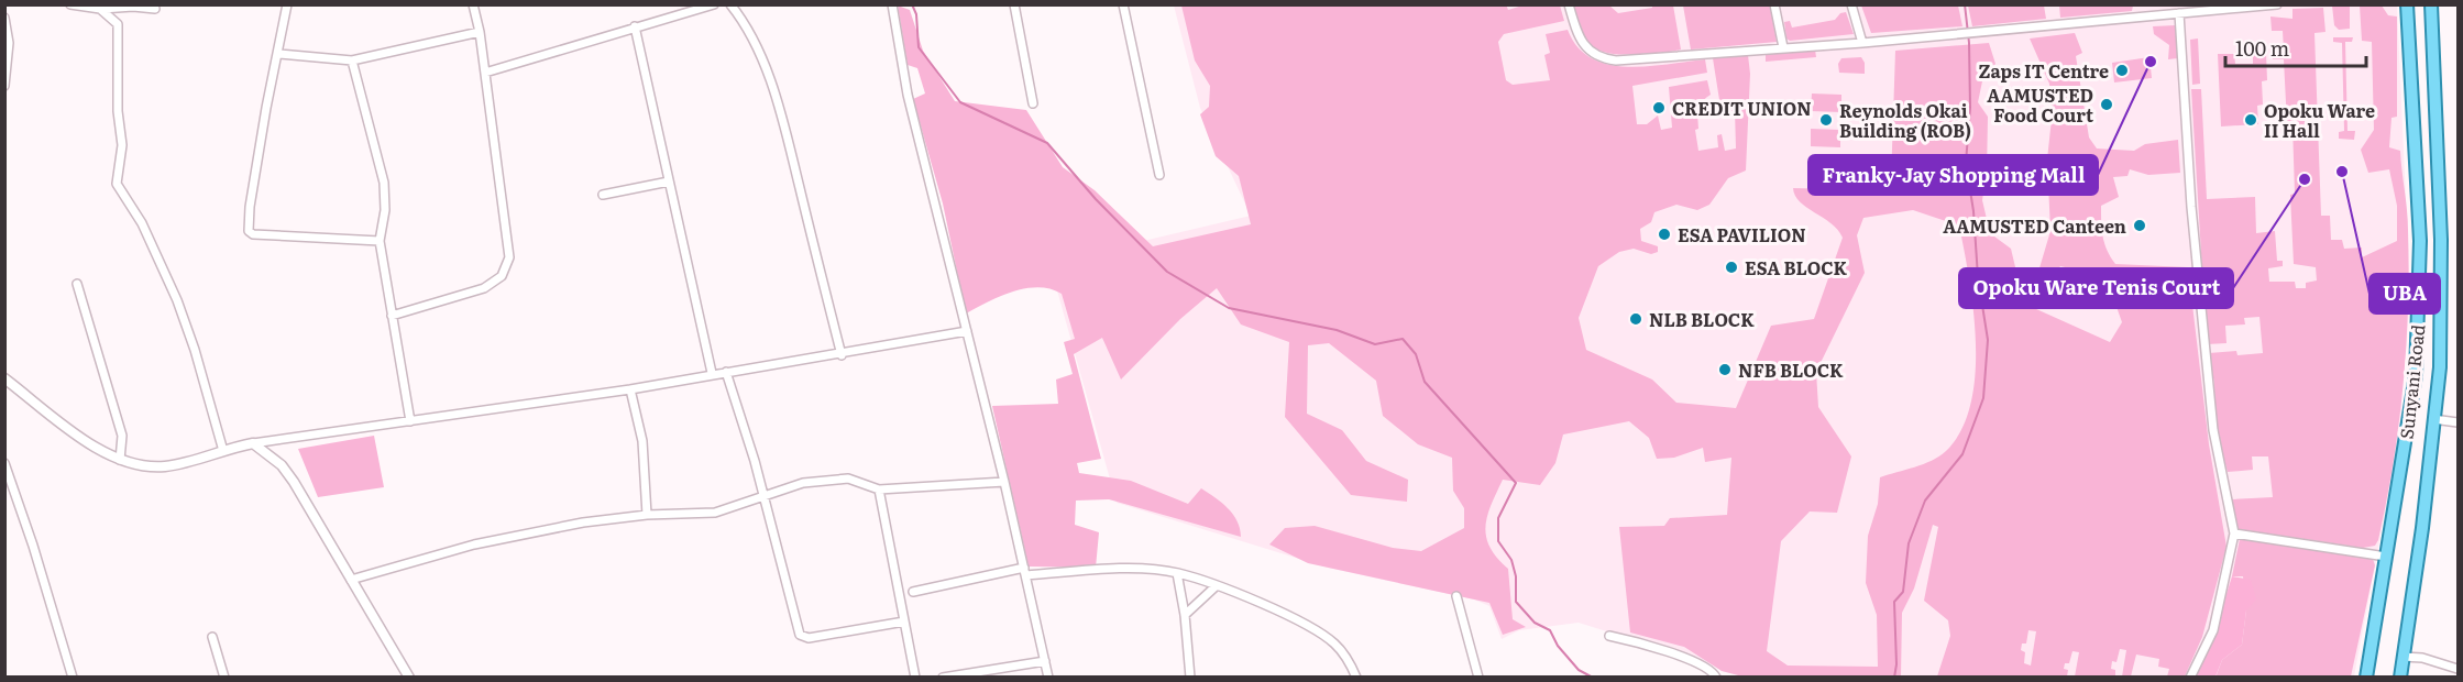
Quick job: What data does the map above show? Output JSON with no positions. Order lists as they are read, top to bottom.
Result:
{
  "streets": {
    "main road": ["Sunyani Road"]
  },
  "places": [
    "Franky-Jay Shopping Mall",
    "Zaps IT Centre",
    "AAMUSTED Food Court",
    "CREDIT UNION",
    "Reynolds Okai Building (ROB)",
    "Opoku Ware II Hall",
    "UBA",
    "Opoku Ware Tenis Court",
    "AAMUSTED Canteen",
    "ESA PAVILION",
    "ESA BLOCK",
    "NLB BLOCK",
    "NFB BLOCK"
  ],
  "scale_bar": "100 m"
}
